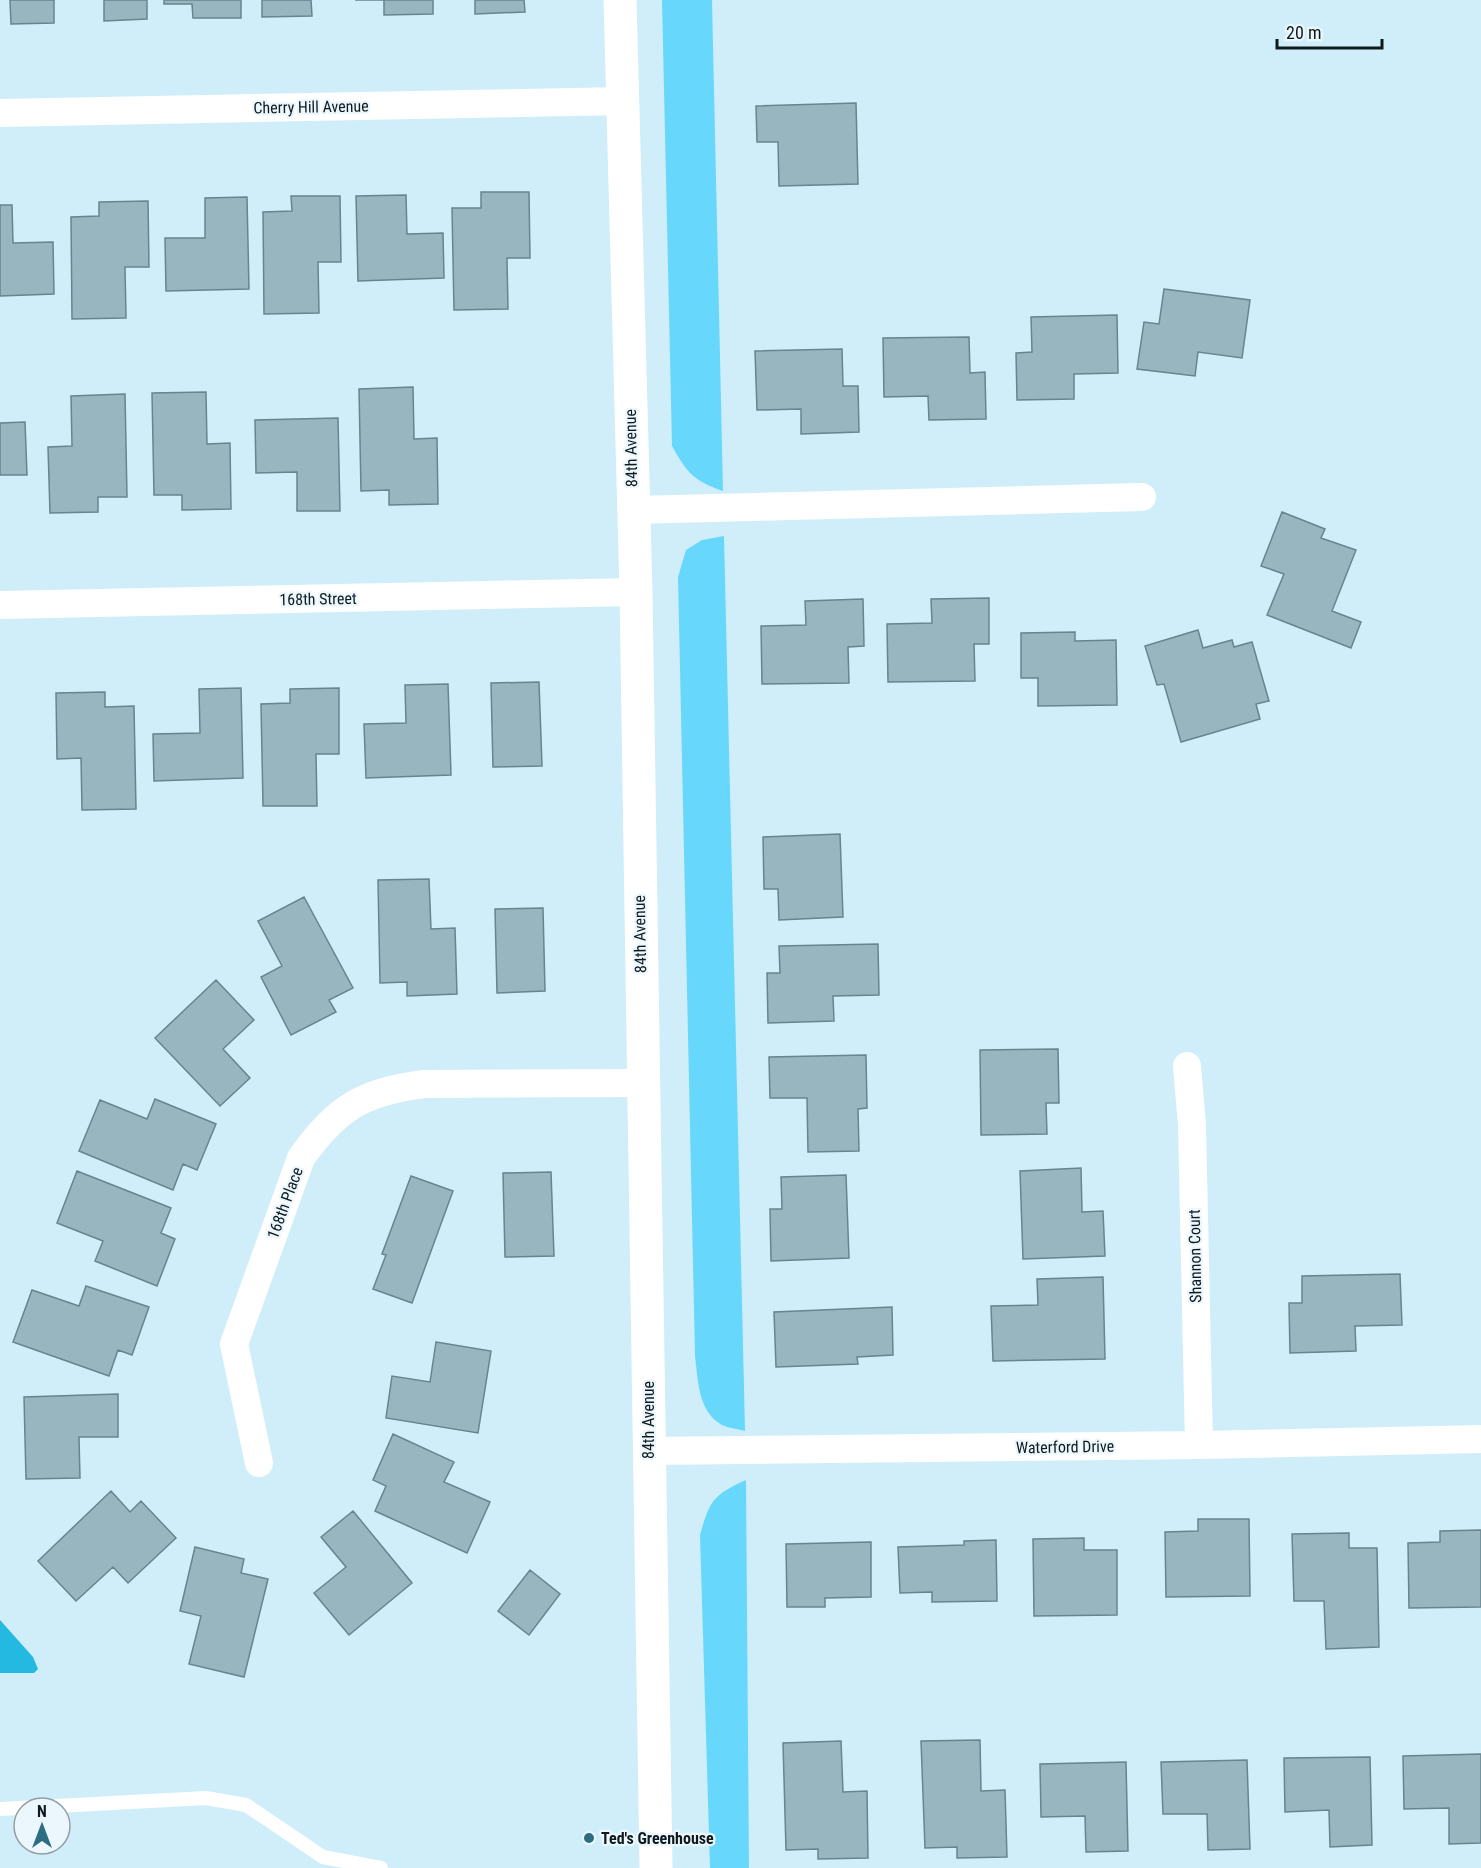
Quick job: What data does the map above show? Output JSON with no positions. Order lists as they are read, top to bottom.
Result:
{
  "streets": {
    "street": [
      "Cherry Hill Avenue",
      "84th Avenue",
      "168th Street",
      "168th Place",
      "Shannon Court",
      "Waterford Drive"
    ]
  },
  "crossings": [
    ["Cherry Hill Avenue", "84th Avenue"],
    ["84th Avenue", "168th Street"],
    ["84th Avenue", "168th Place"],
    ["84th Avenue", "Waterford Drive"],
    ["Shannon Court", "Waterford Drive"]
  ],
  "places": ["Ted's Greenhouse"],
  "scale_bar": "20 m",
  "north": "top"
}
